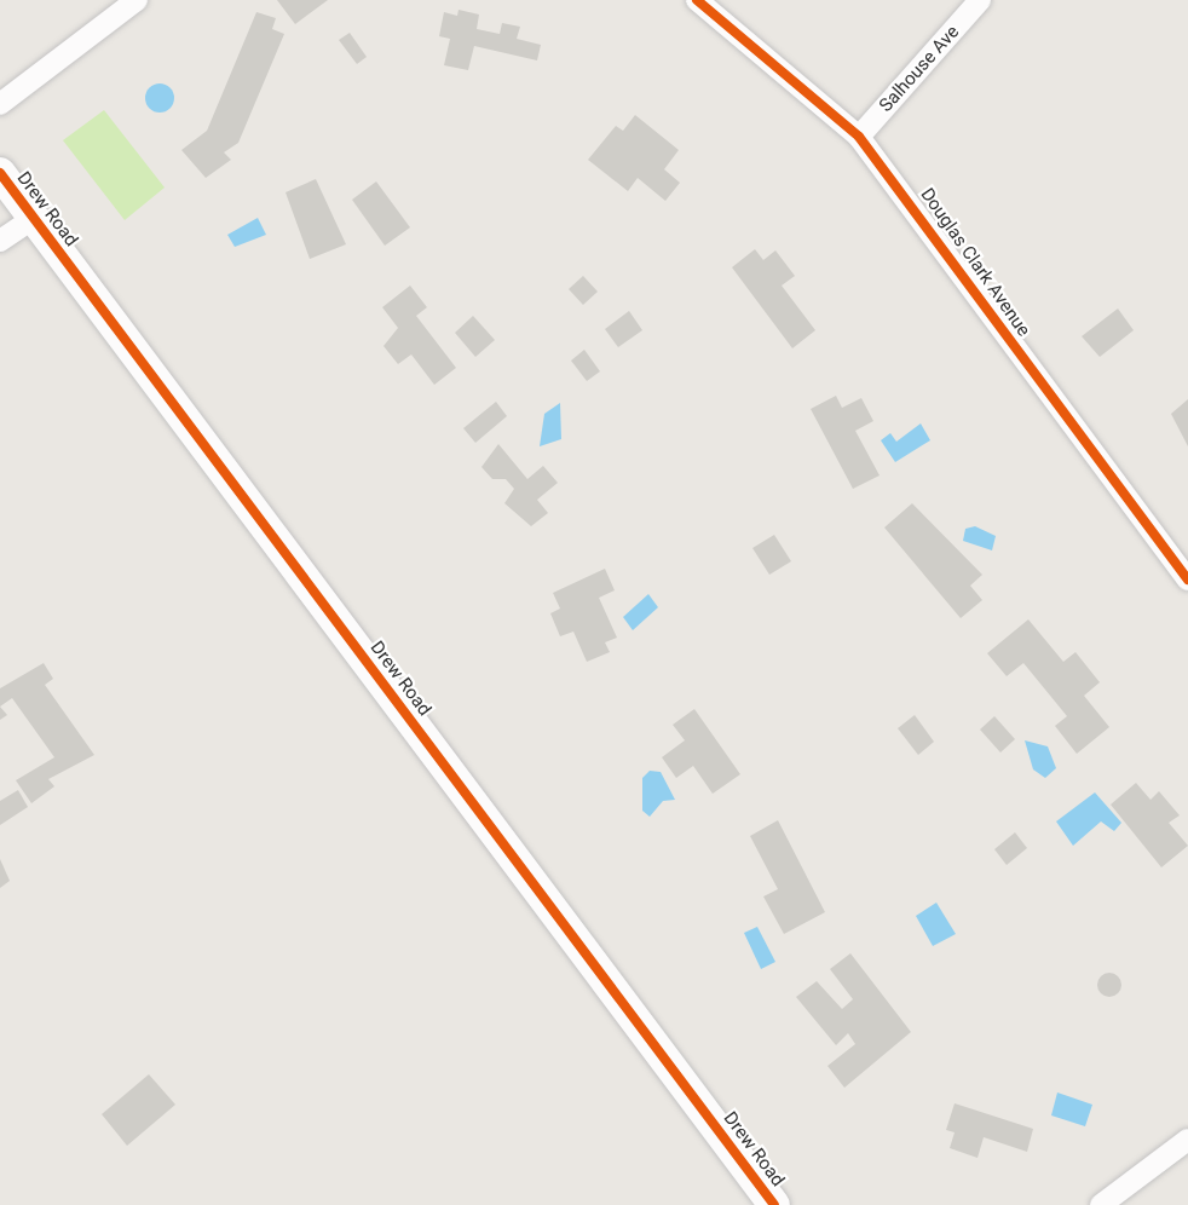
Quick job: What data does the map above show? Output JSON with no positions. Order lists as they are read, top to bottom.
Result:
{
  "streets": {
    "street": ["Salhouse Ave", "Drew Road", "Douglas Clark Avenue"]
  },
  "crossings": [
    ["Salhouse Ave", "Douglas Clark Avenue"]
  ]
}
